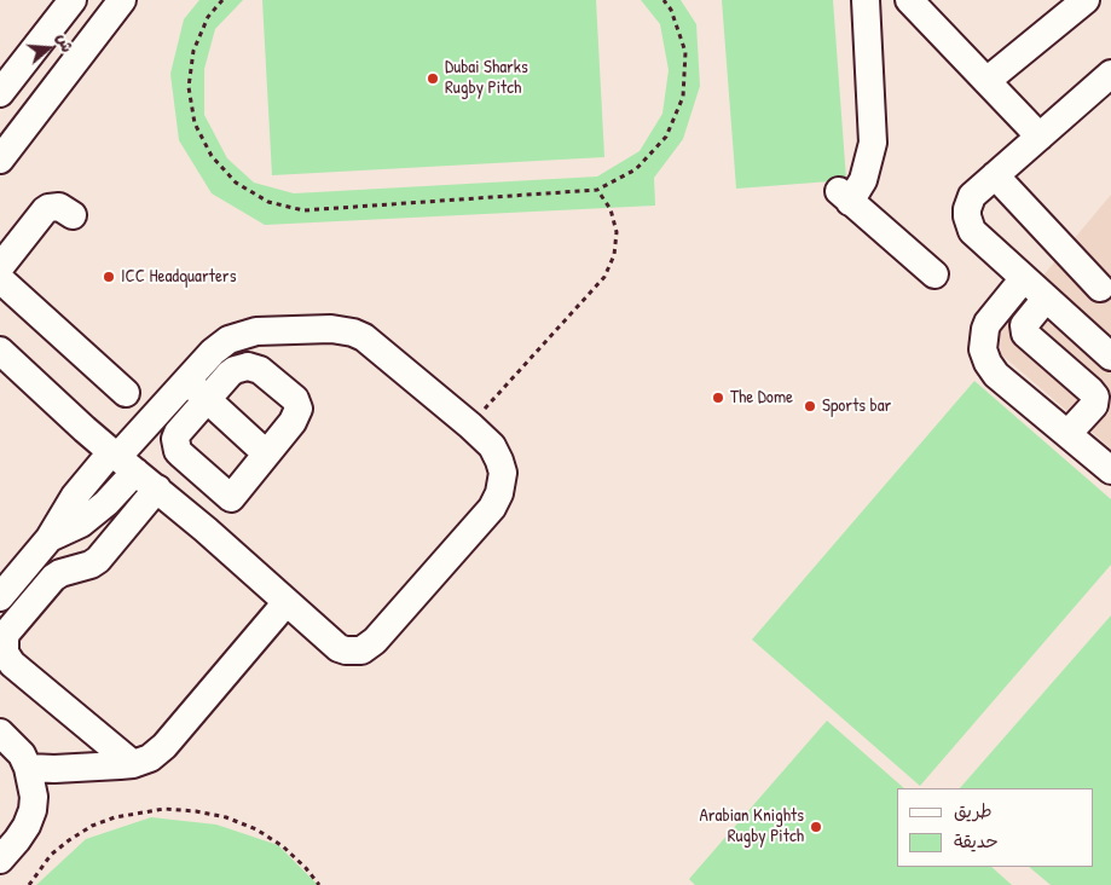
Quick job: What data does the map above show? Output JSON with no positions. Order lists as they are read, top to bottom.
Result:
{
  "places": [
    "Dubai Sharks Rugby Pitch",
    "ICC Headquarters",
    "The Dome",
    "Sports bar",
    "Arabian Knights Rugby Pitch"
  ],
  "legend": ["طريق", "حديقة"],
  "north": "right"
}
